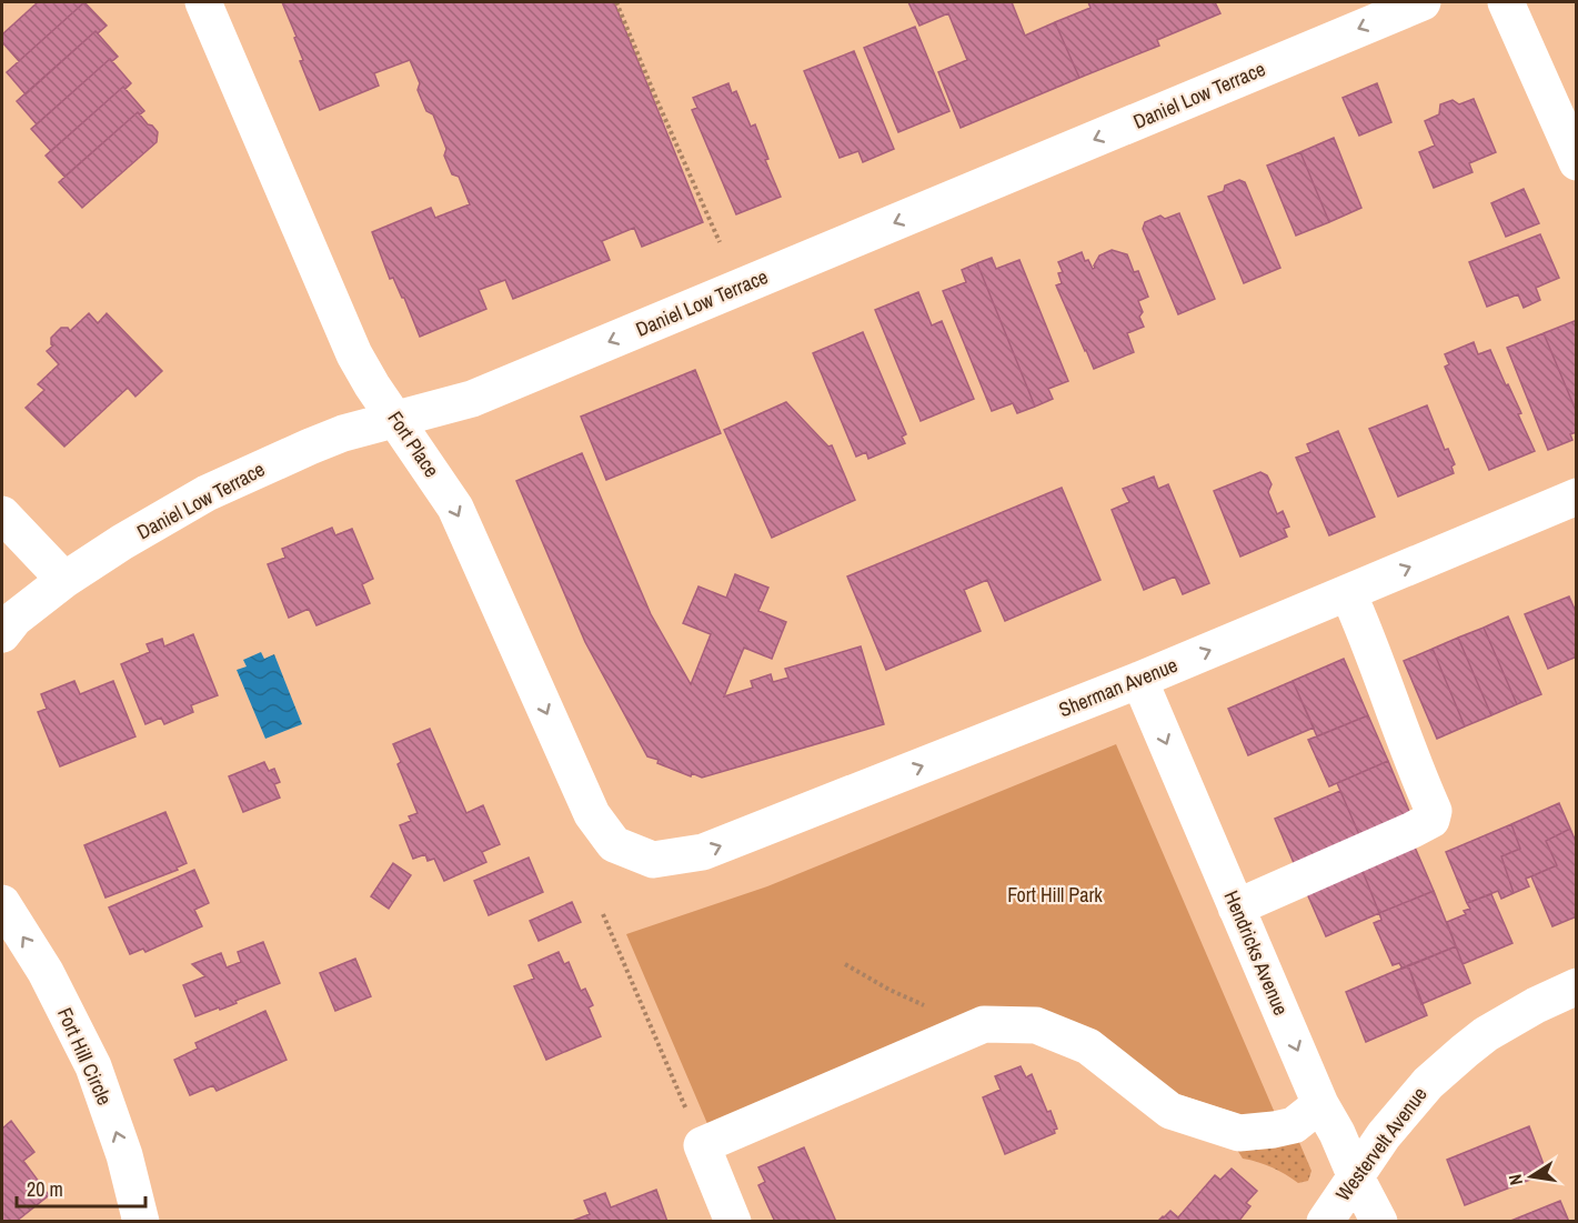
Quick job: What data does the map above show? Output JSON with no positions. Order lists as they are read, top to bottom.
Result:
{
  "streets": {
    "street": [
      "Daniel Low Terrace",
      "Fort Place",
      "Sherman Avenue",
      "Hendricks Avenue",
      "Fort Hill Circle",
      "Westervelt Avenue"
    ]
  },
  "crossings": [
    ["Daniel Low Terrace", "Fort Place"],
    ["Fort Place", "Sherman Avenue"],
    ["Sherman Avenue", "Hendricks Avenue"],
    ["Hendricks Avenue", "Westervelt Avenue"]
  ],
  "one_way": [
    "Daniel Low Terrace",
    "Fort Place",
    "Hendricks Avenue",
    "Fort Hill Circle"
  ],
  "parks": ["Fort Hill Park"],
  "scale_bar": "20 m",
  "north": "left"
}
